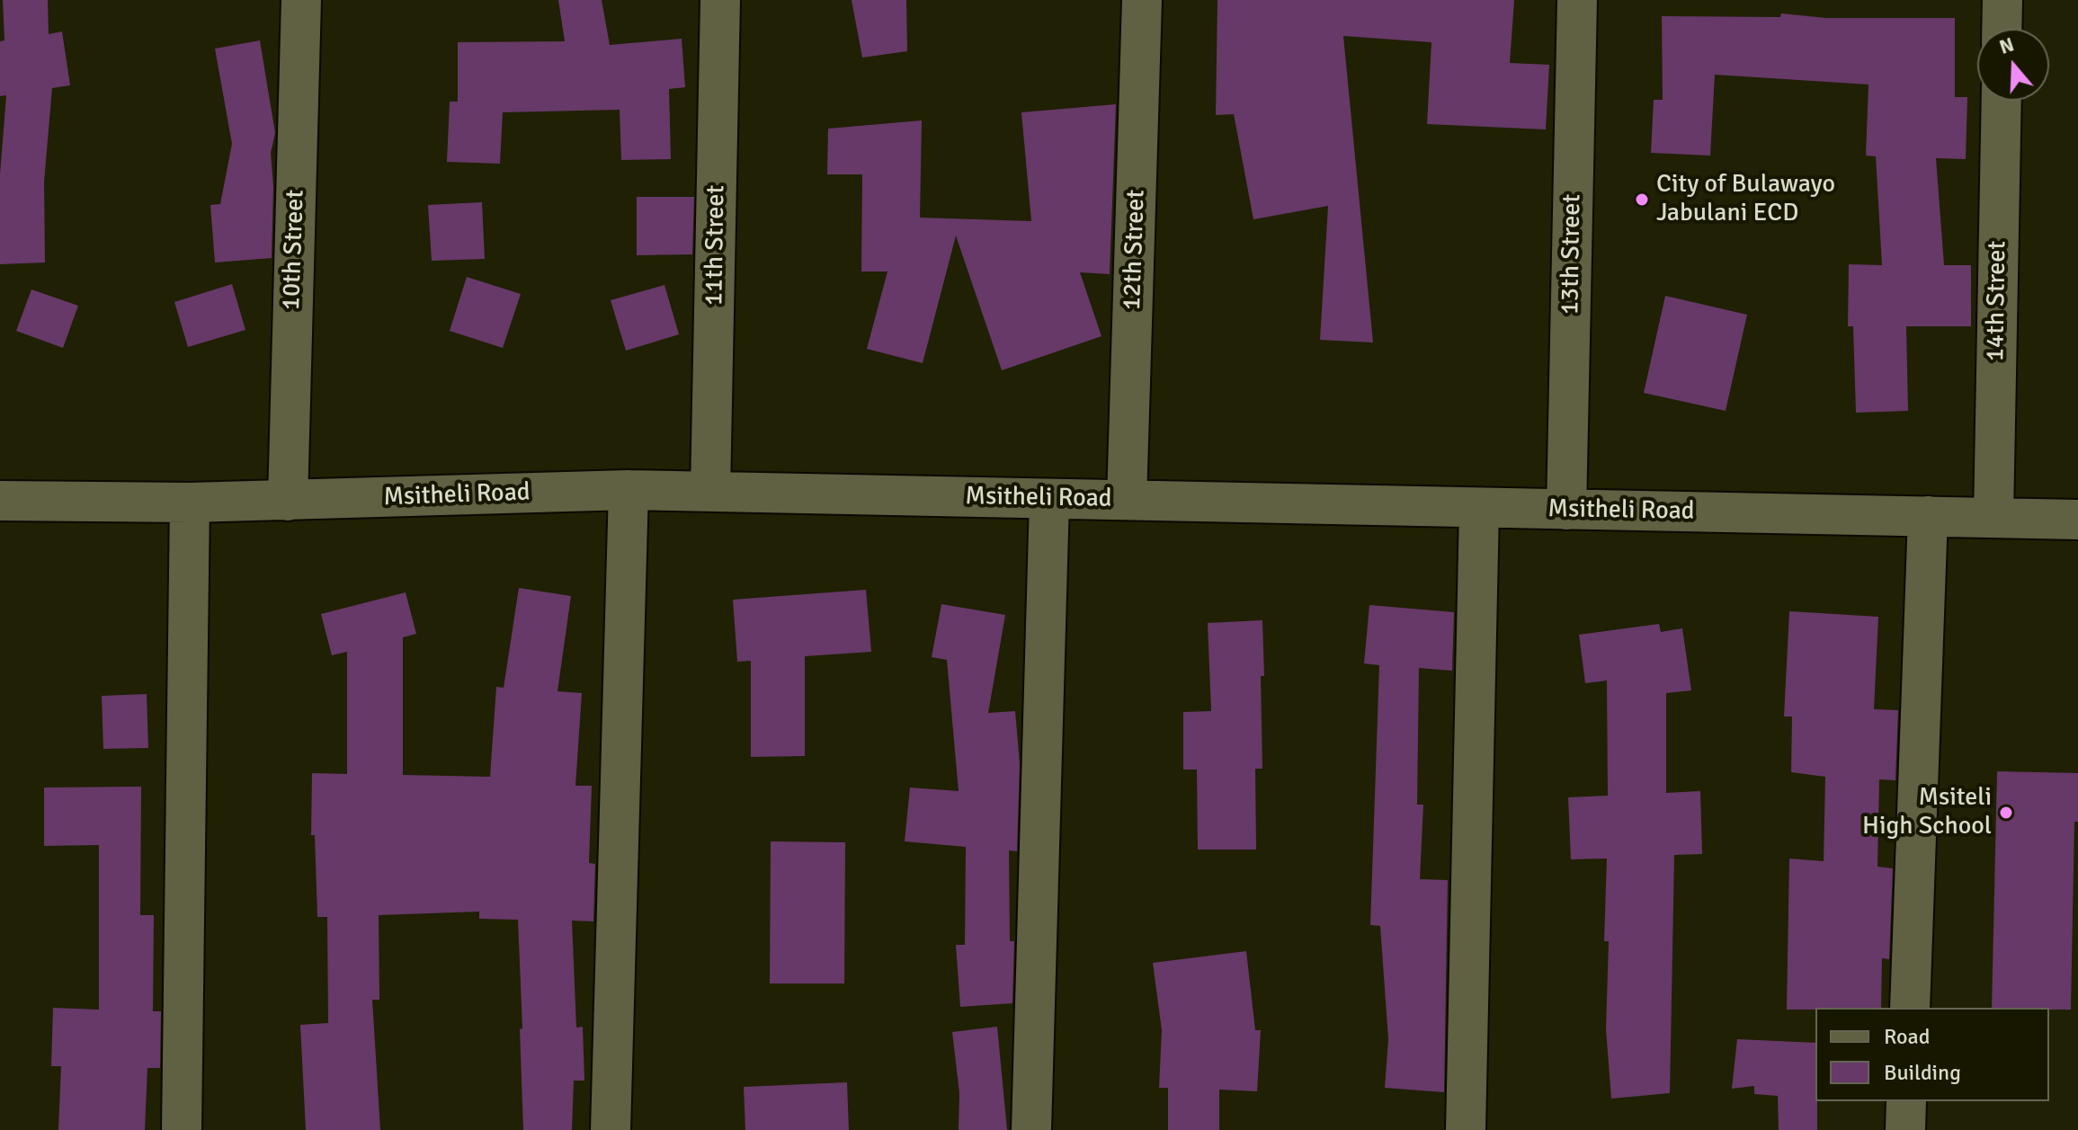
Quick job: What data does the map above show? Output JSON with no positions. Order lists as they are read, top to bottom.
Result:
{
  "streets": {
    "street": [
      "11th Street",
      "10th Street",
      "12th Street",
      "13th Street",
      "14th Street",
      "Msitheli Road"
    ]
  },
  "crossings": [
    ["11th Street", "Msitheli Road"],
    ["10th Street", "Msitheli Road"],
    ["12th Street", "Msitheli Road"],
    ["13th Street", "Msitheli Road"],
    ["14th Street", "Msitheli Road"]
  ],
  "places": ["City of Bulawayo Jabulani ECD", "Msiteli High School"],
  "legend": ["Road", "Building"],
  "north": "top"
}
